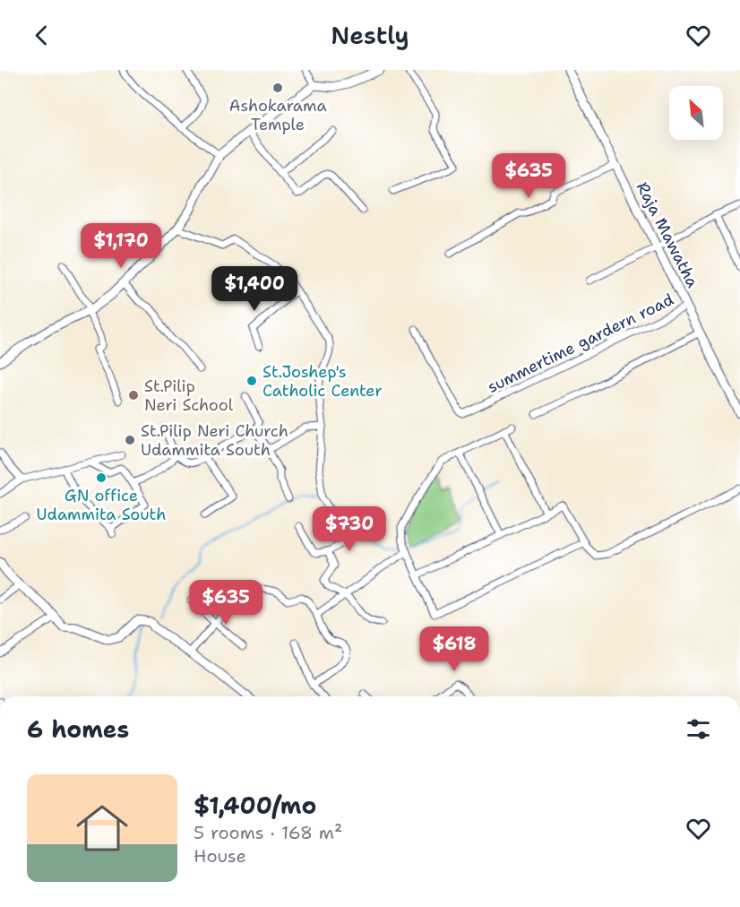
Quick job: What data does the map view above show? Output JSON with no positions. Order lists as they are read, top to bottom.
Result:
{
  "streets": {
    "street": ["Raja Mawatha", "summertime gardern road"]
  },
  "crossings": [
    ["Raja Mawatha", "summertime gardern road"]
  ],
  "places": [
    "Ashokarama Temple",
    "St.Joshep's Catholic Center",
    "St.Pilip Neri School",
    "St.Pilip Neri Church Udammita South",
    "GN office Udammita South"
  ],
  "north": "top left",
  "page": {
    "header": "Nestly",
    "price": [
      "$635",
      "$1,170",
      "$1,400",
      "$730",
      "$635",
      "$618"
    ],
    "heading": "6 homes",
    "list": [
      {
        "name": "$1,400/mo",
        "note": "5 rooms · 168 m² · House"
      }
    ]
  }
}
